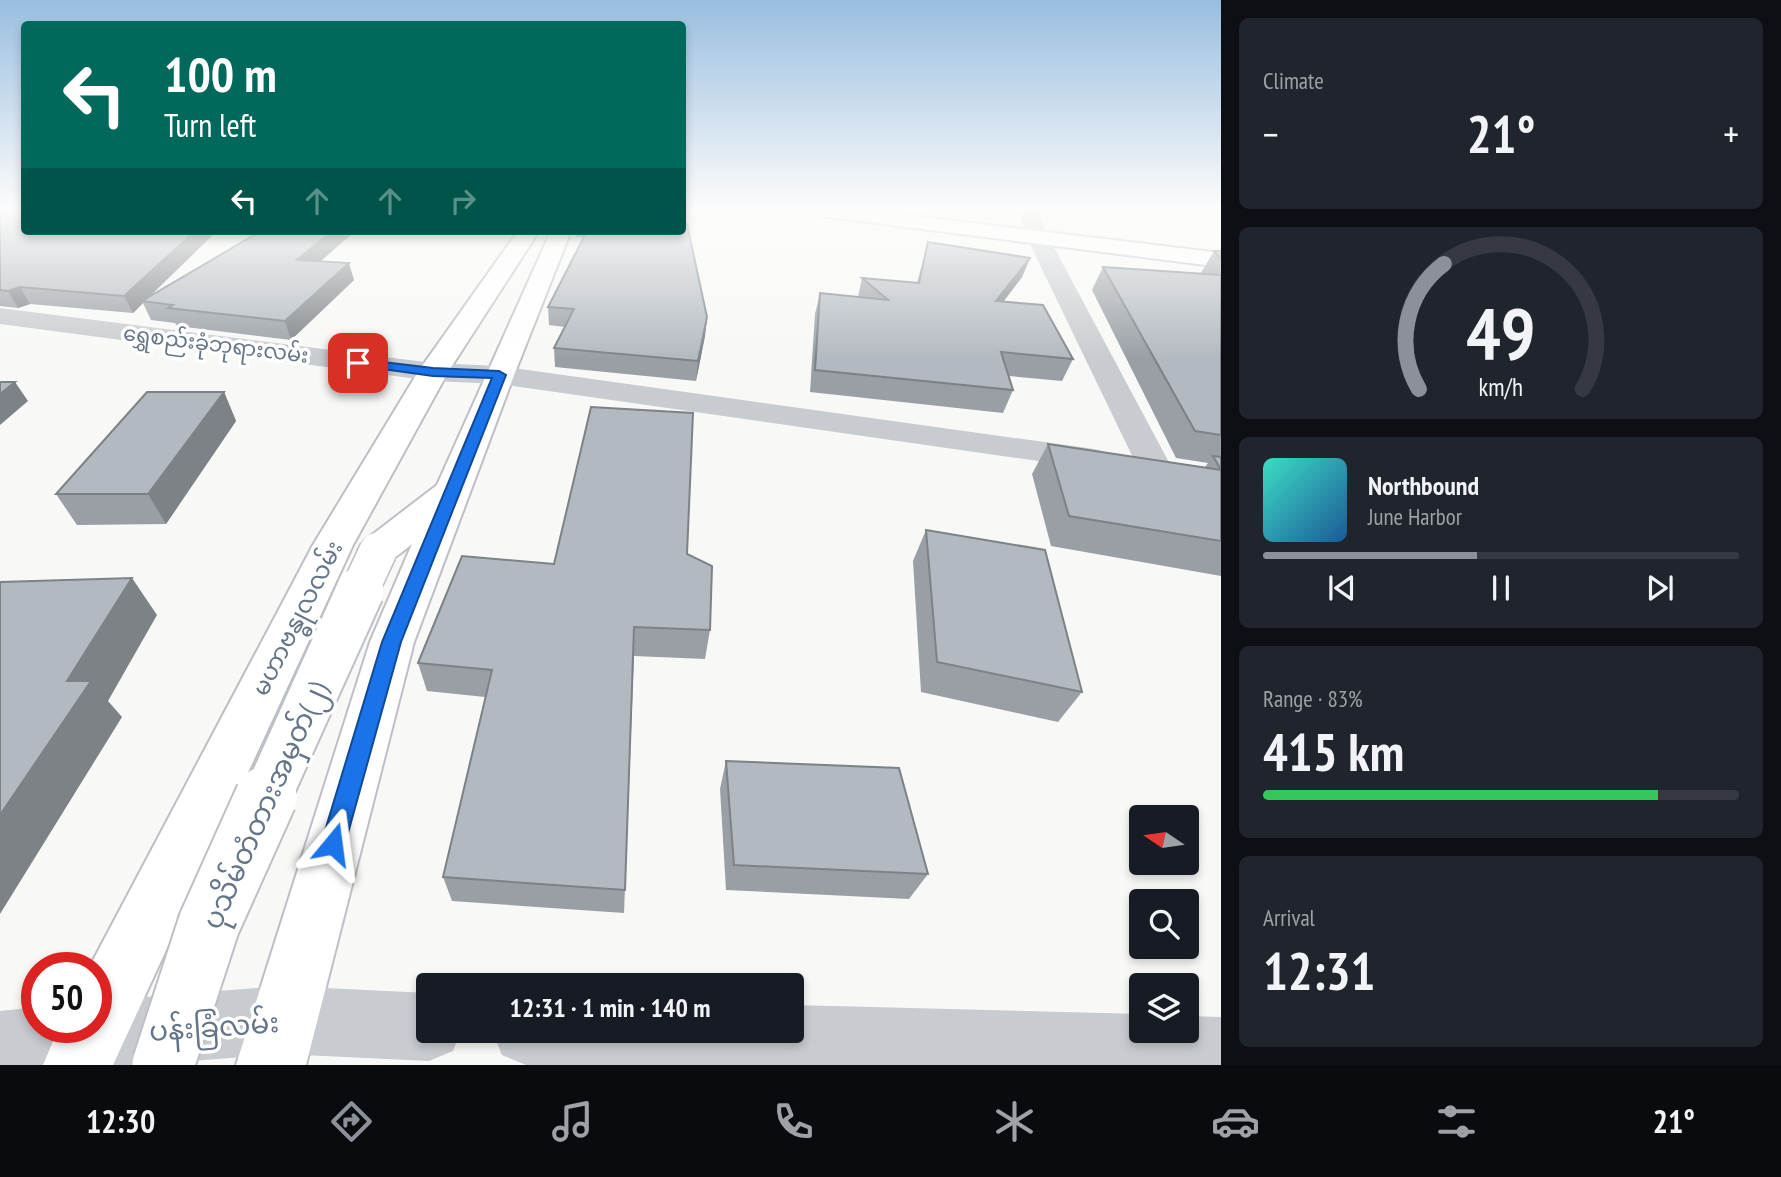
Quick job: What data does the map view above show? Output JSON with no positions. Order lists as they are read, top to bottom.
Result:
{
  "streets": {
    "main road": ["မဟာဗန္ဓုလလမ်း", "ပုသိမ်တံတားအမှတ်(၂)"],
    "street": ["ရွှေစည်းခုံဘုရားလမ်း", "ပန်းခြံလမ်း"]
  },
  "crossings": [
    ["ရွှေစည်းခုံဘုရားလမ်း", "မဟာဗန္ဓုလလမ်း"]
  ],
  "north": "left",
  "page": {
    "tile": [
      "Climate",
      ["Range · 83%", "415 km"],
      ["Arrival", "12:31"]
    ],
    "turn": ["100 m", "Turn left"],
    "heat": ["−", "21°", "+"],
    "song": ["Northbound", "June Harbor"],
    "limit": "50",
    "trip": "12:31 · 1 min · 140 m",
    "tabs": ["12:30", "21°"],
    "gauge": ["49", "km/h"]
  }
}
